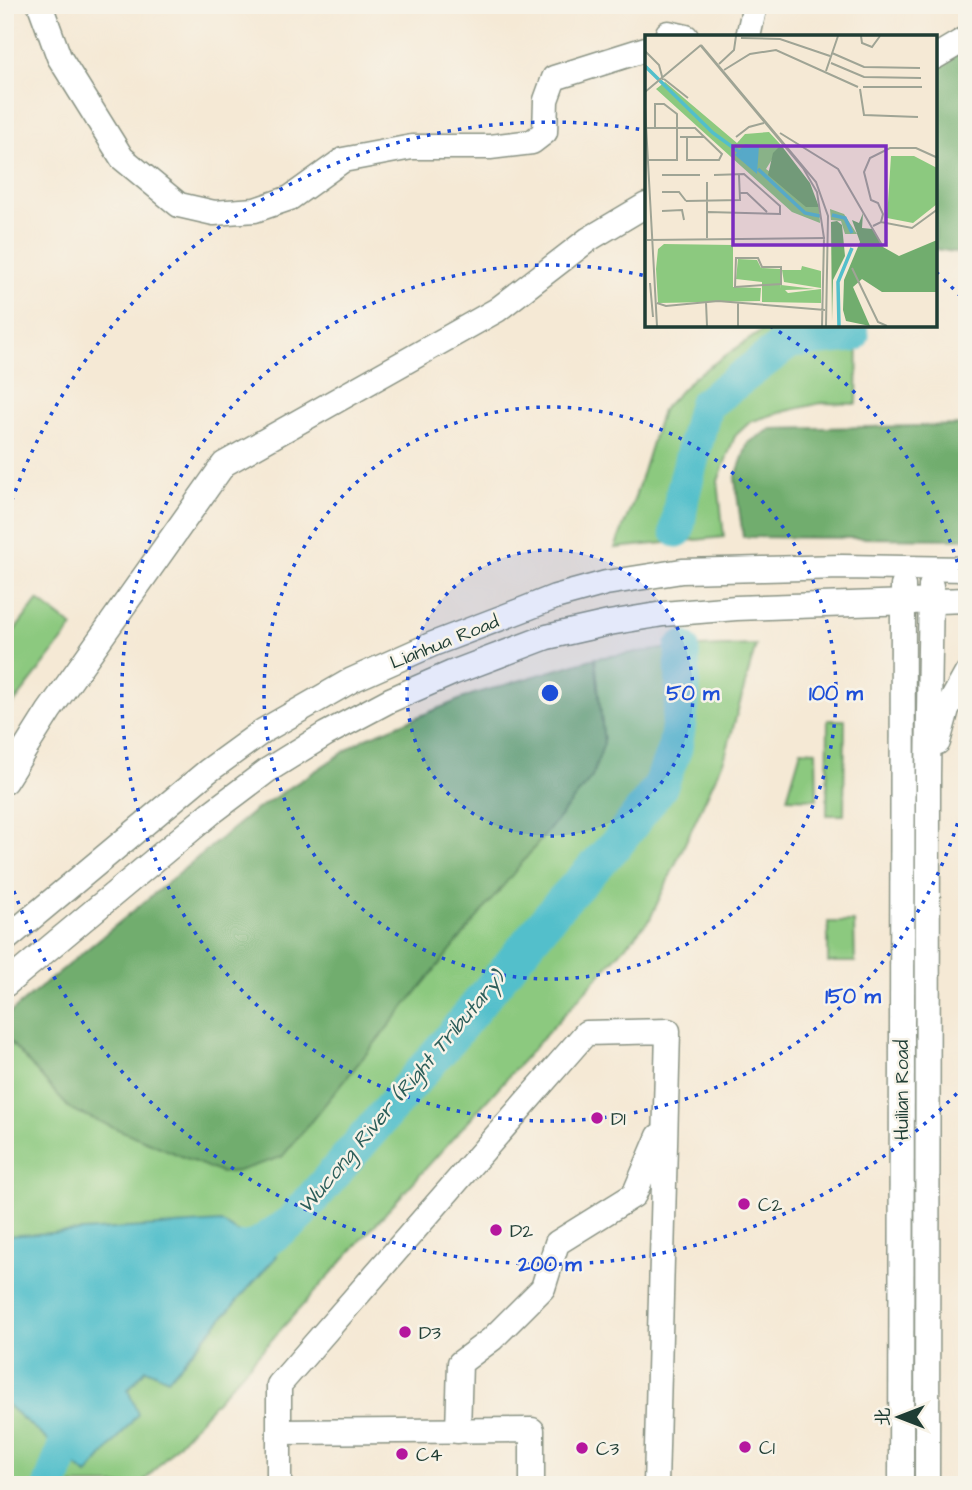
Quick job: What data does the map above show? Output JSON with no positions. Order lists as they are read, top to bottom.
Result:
{
  "streets": {
    "street": ["Lianhua Road", "Huilian Road"]
  },
  "crossings": [
    ["Lianhua Road", "Huilian Road"]
  ],
  "water": ["Wucong River (Right Tributary)"],
  "places": [
    "D1",
    "C2",
    "D2",
    "D3",
    "C1",
    "C3",
    "C4"
  ],
  "north": "left",
  "rings": [
    "50 m",
    "100 m",
    "150 m",
    "200 m"
  ]
}
